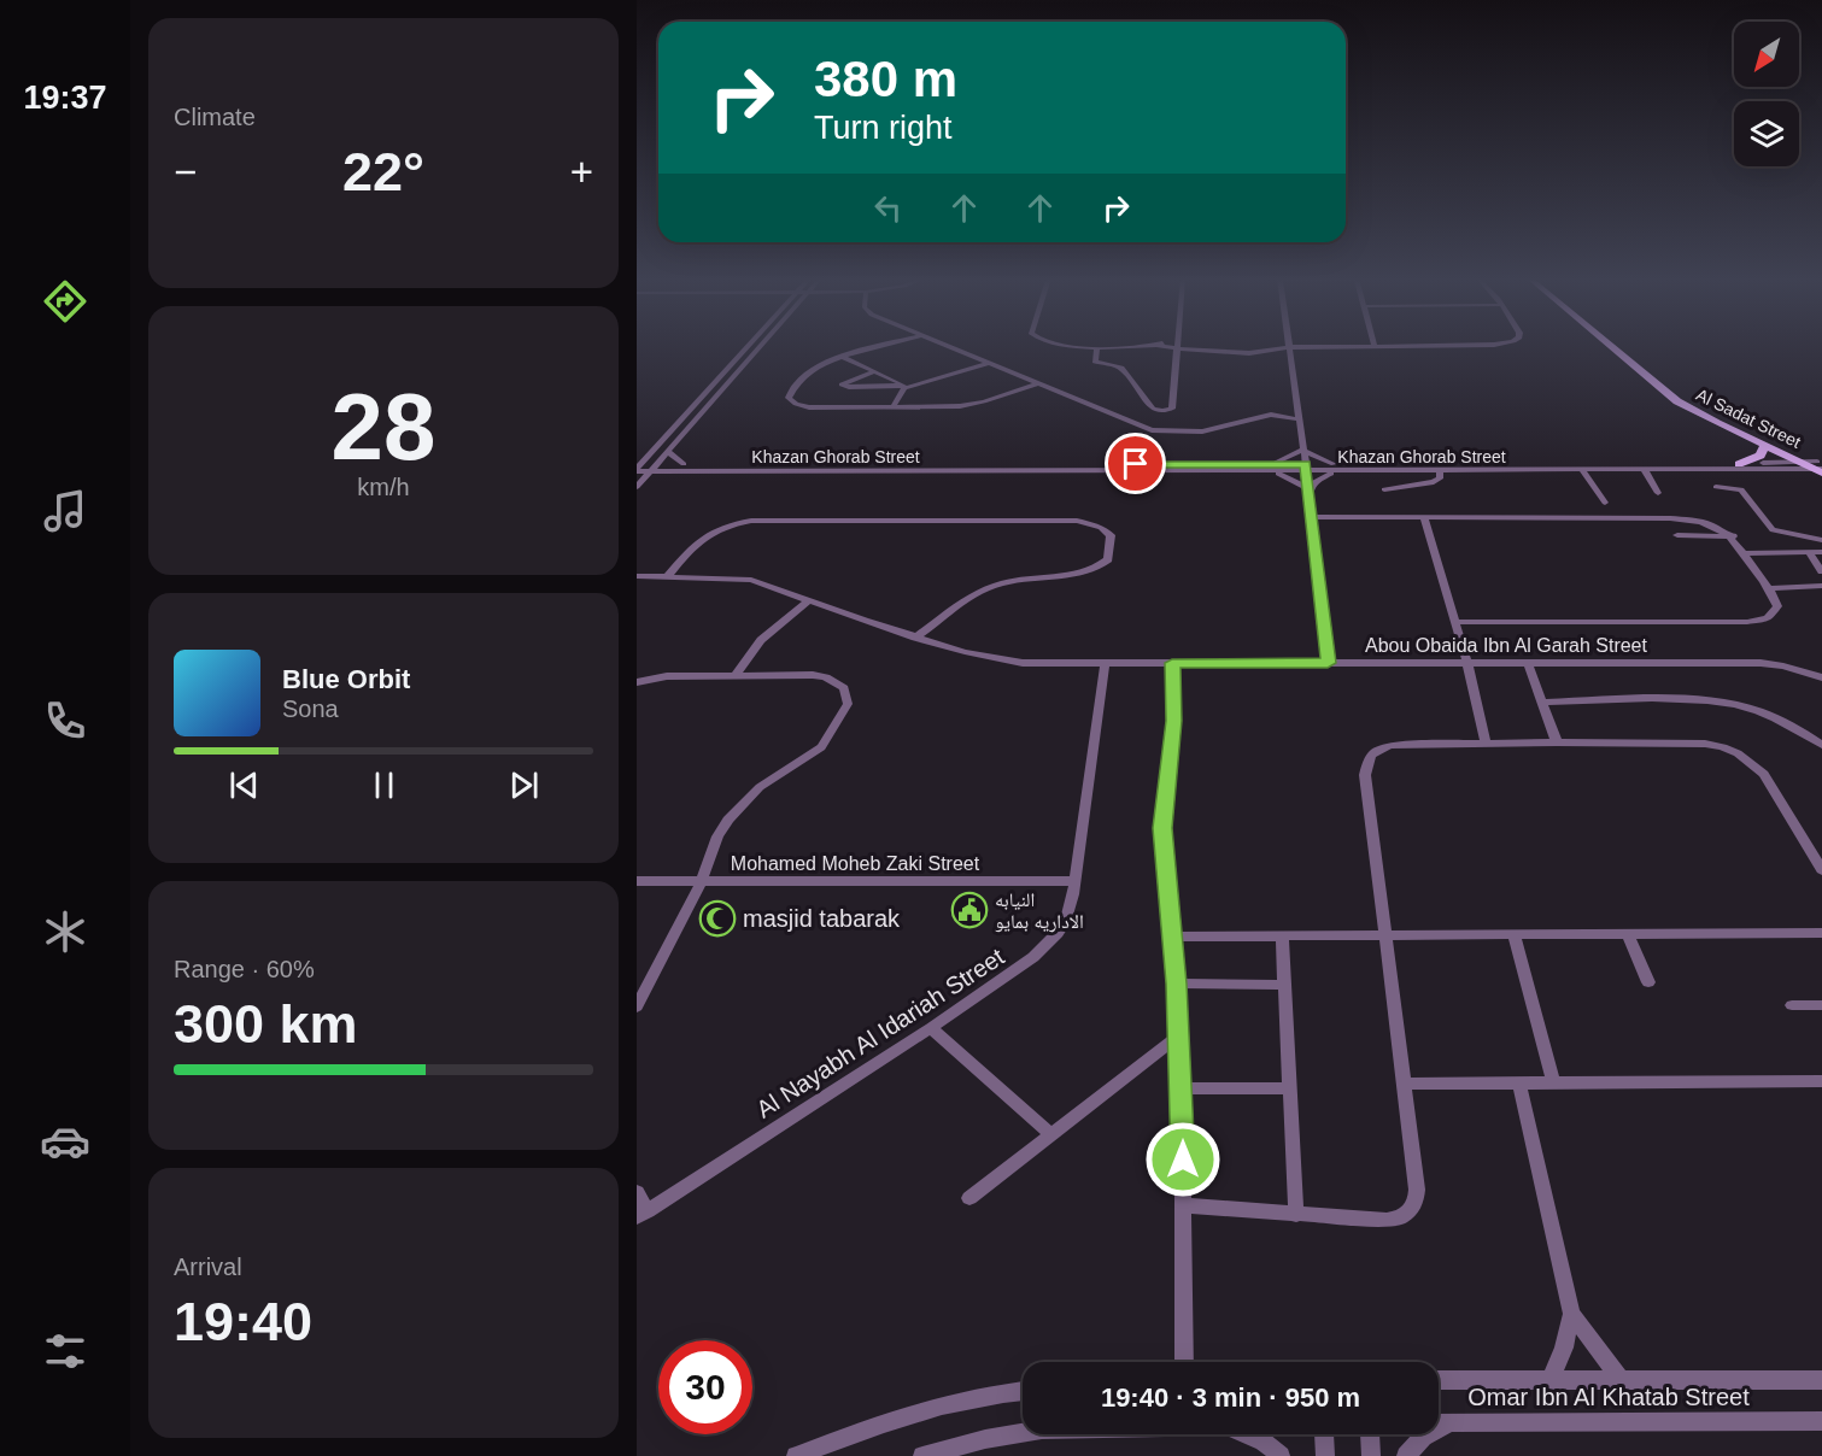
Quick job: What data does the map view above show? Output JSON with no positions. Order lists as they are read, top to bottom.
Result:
{
  "streets": {
    "main road": ["Al Sadat Street"],
    "street": [
      "Khazan Ghorab Street",
      "Abou Obaida Ibn Al Garah Street",
      "Mohamed Moheb Zaki Street",
      "Al Nayabh Al Idariah Street",
      "Omar Ibn Al Khatab Street"
    ]
  },
  "crossings": [
    ["Al Sadat Street", "Khazan Ghorab Street"],
    ["Abou Obaida Ibn Al Garah Street", "Al Nayabh Al Idariah Street"],
    ["Mohamed Moheb Zaki Street", "Al Nayabh Al Idariah Street"]
  ],
  "places": {
    "public building": ["النيابه الاداريه بمايو"],
    "mosque": ["masjid tabarak"]
  },
  "north": "bottom left",
  "page": {
    "tabs": "19:37",
    "tile": [
      "Climate",
      ["28", "km/h"],
      ["Range · 60%", "300 km"],
      ["Arrival", "19:40"]
    ],
    "turn": ["380 m", "Turn right"],
    "heat": ["−", "22°", "+"],
    "song": ["Blue Orbit", "Sona"],
    "limit": "30",
    "trip": "19:40 · 3 min · 950 m"
  }
}
